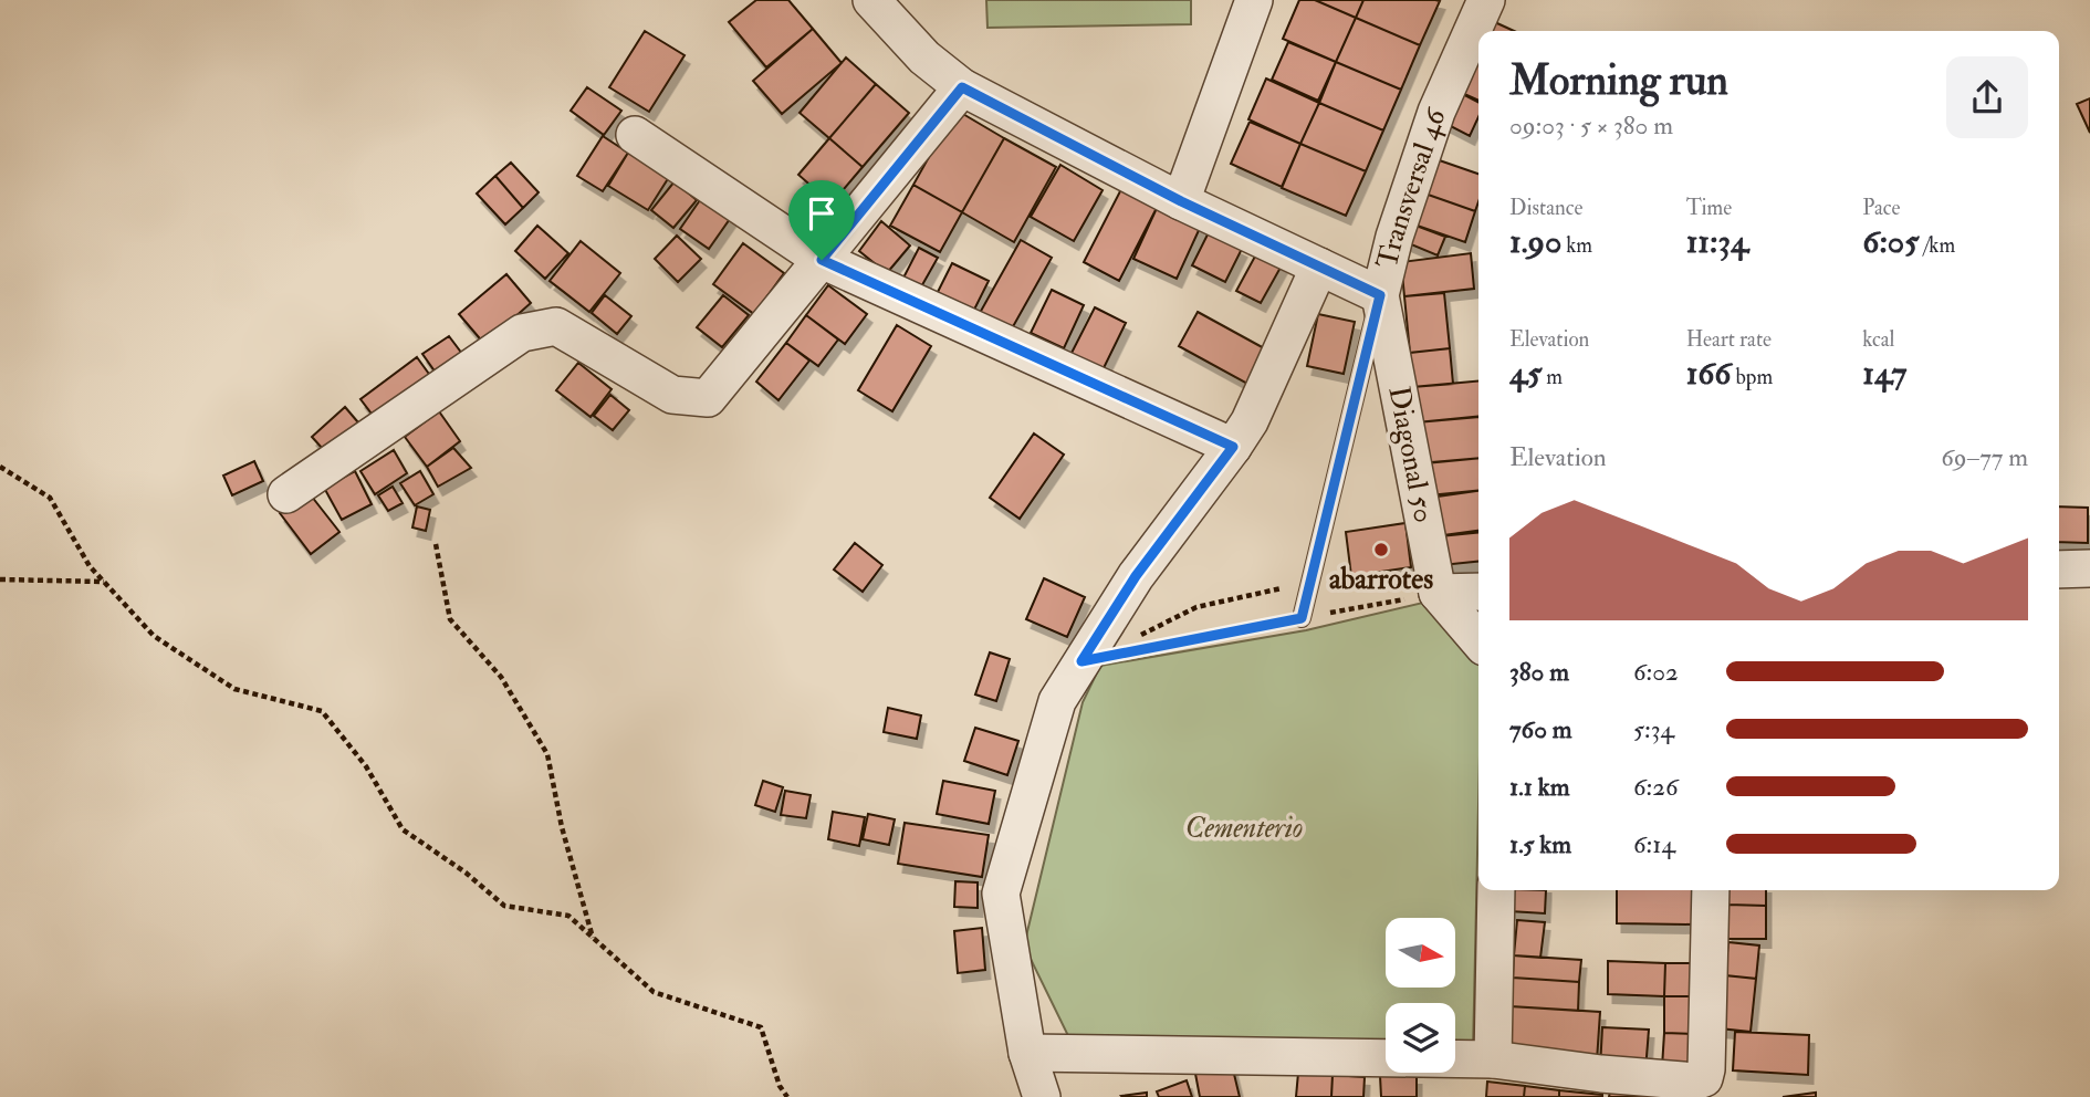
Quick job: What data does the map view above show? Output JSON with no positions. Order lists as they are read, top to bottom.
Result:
{
  "streets": {
    "street": ["Transversal 46", "Diagonal 50"]
  },
  "crossings": [
    ["Transversal 46", "Diagonal 50"]
  ],
  "parks": ["Cementerio"],
  "places": ["abarrotes"],
  "north": "right",
  "page": {
    "heading": ["Morning run", "09:03 · 5 × 380 m"],
    "stats": [
      ["Distance", "1.90 km"],
      ["Time", "11:34"],
      ["Pace", "6:05 /km"],
      ["Elevation", "45 m"],
      ["Heart rate", "166 bpm"],
      ["kcal", "147"]
    ],
    "chart": ["Elevation", "69–77 m"],
    "list": [
      {
        "name": "380 m",
        "note": "6:02"
      },
      {
        "name": "760 m",
        "note": "5:34"
      },
      {
        "name": "1.1 km",
        "note": "6:26"
      },
      {
        "name": "1.5 km",
        "note": "6:14"
      }
    ]
  }
}
